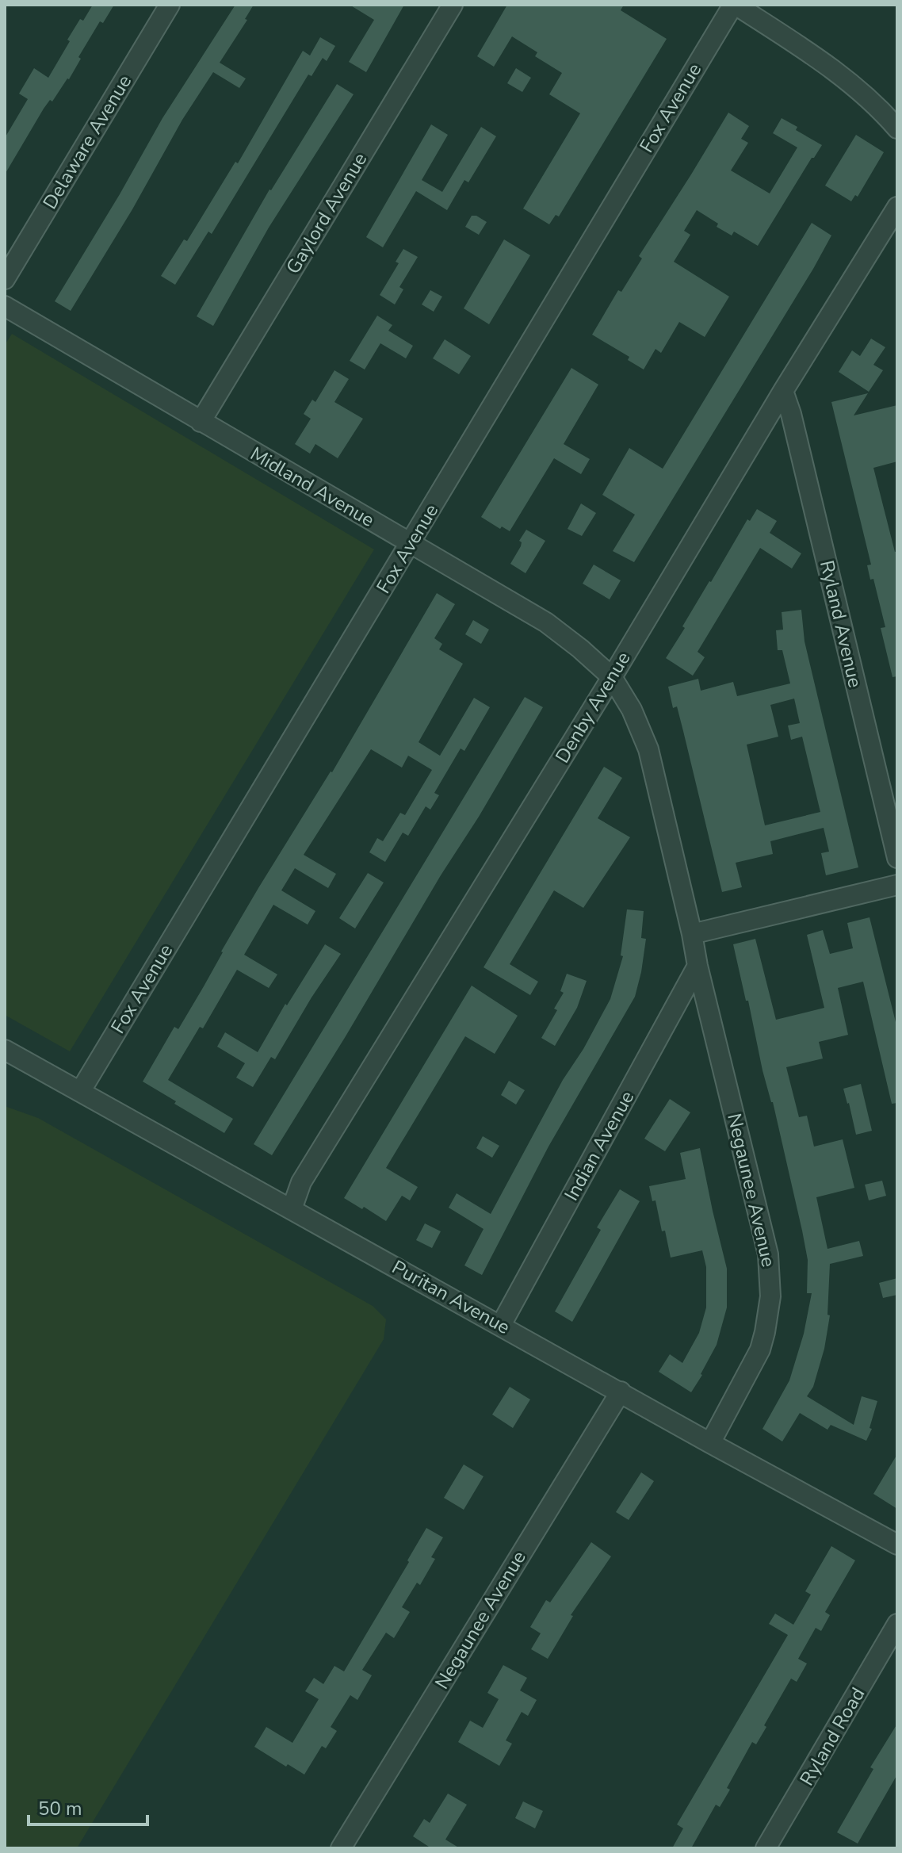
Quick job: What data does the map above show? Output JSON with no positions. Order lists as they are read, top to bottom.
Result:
{
  "streets": {
    "street": [
      "Fox Avenue",
      "Delaware Avenue",
      "Gaylord Avenue",
      "Midland Avenue",
      "Ryland Avenue",
      "Denby Avenue",
      "Indian Avenue",
      "Negaunee Avenue",
      "Puritan Avenue",
      "Ryland Road"
    ]
  },
  "crossings": [
    ["Fox Avenue", "Midland Avenue"],
    ["Fox Avenue", "Puritan Avenue"],
    ["Gaylord Avenue", "Midland Avenue"],
    ["Midland Avenue", "Denby Avenue"],
    ["Ryland Avenue", "Denby Avenue"],
    ["Denby Avenue", "Puritan Avenue"],
    ["Indian Avenue", "Negaunee Avenue"],
    ["Indian Avenue", "Puritan Avenue"],
    ["Negaunee Avenue", "Puritan Avenue"]
  ],
  "scale_bar": "50 m"
}
